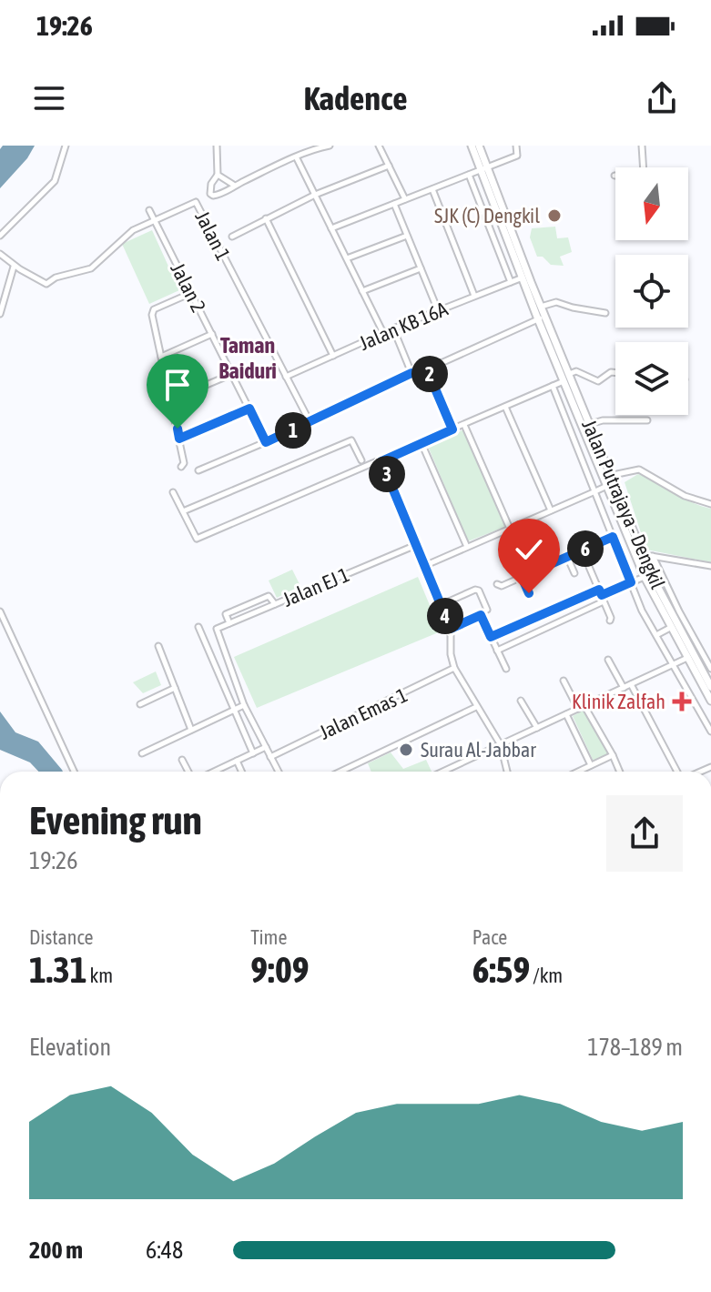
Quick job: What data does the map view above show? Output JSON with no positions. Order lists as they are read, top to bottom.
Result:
{
  "streets": {
    "main road": ["Jalan Putrajaya - Dengkil"],
    "street": [
      "Jalan 1",
      "Jalan 2",
      "Jalan KB 16A",
      "Jalan EJ 1",
      "Jalan Emas 1"
    ]
  },
  "crossings": [
    ["Jalan 1", "Jalan 2"],
    ["Jalan 1", "Jalan KB 16A"]
  ],
  "districts": ["Taman Baiduri"],
  "places": {
    "other": ["SJK (C) Dengkil", "Surau Al-Jabbar"],
    "health": ["Klinik Zalfah"]
  },
  "north": "bottom",
  "page": {
    "status": "19:26",
    "header": "Kadence",
    "pins": [
      "2",
      "1",
      "3",
      "6",
      "4"
    ],
    "heading": ["Evening run", "19:26"],
    "stats": [
      ["Distance", "1.31 km"],
      ["Time", "9:09"],
      ["Pace", "6:59 /km"]
    ],
    "chart": ["Elevation", "178–189 m"],
    "list": [
      {
        "name": "200 m",
        "note": "6:48"
      }
    ]
  }
}
